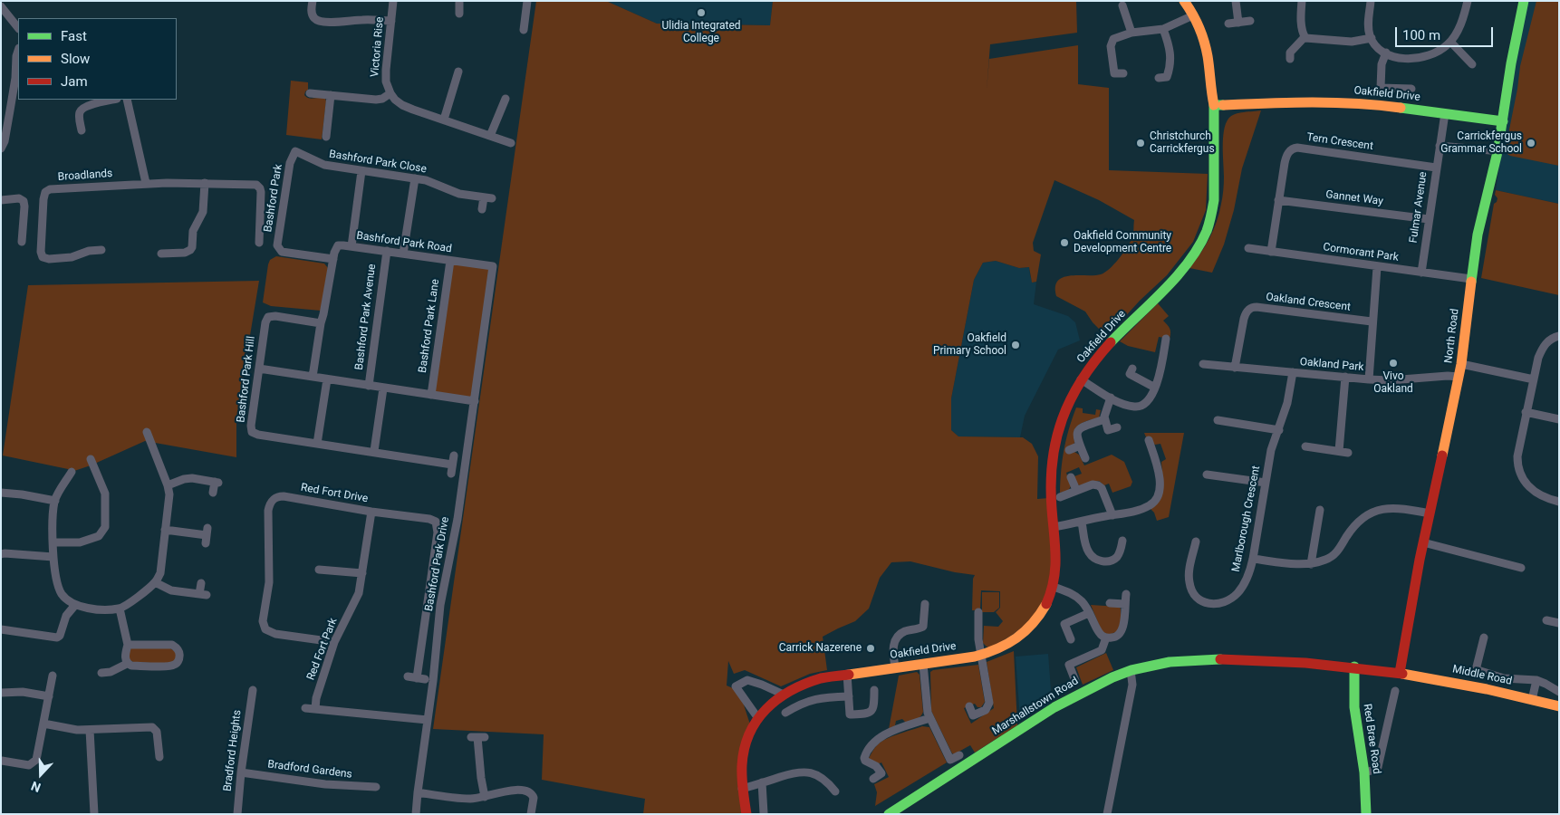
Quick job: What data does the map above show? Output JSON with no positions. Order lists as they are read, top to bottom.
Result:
{
  "streets": {
    "street": [
      "Victoria Rise",
      "Oakfield Drive",
      "Tern Crescent",
      "Bashford Park Close",
      "Broadlands",
      "Bashford Park",
      "Gannet Way",
      "Fulmar Avenue",
      "Bashford Park Road",
      "Cormorant Park",
      "Oakland Crescent",
      "Bashford Park Avenue",
      "Bashford Park Lane",
      "North Road",
      "Oakland Park",
      "Bashford Park Hill",
      "Red Fort Drive",
      "Marlborough Crescent",
      "Bashford Park Drive",
      "Red Fort Park",
      "Middle Road",
      "Marshallstown Road",
      "Red Brae Road",
      "Bradford Heights",
      "Bradford Gardens"
    ]
  },
  "crossings": [
    ["Oakfield Drive", "Fulmar Avenue"],
    ["Oakfield Drive", "North Road"],
    ["Tern Crescent", "Gannet Way"],
    ["Tern Crescent", "Fulmar Avenue"],
    ["Tern Crescent", "Cormorant Park"],
    ["Bashford Park Close", "Bashford Park"],
    ["Bashford Park", "Bashford Park Road"],
    ["Gannet Way", "Fulmar Avenue"],
    ["Fulmar Avenue", "Cormorant Park"],
    ["Bashford Park Road", "Bashford Park Avenue"],
    ["Bashford Park Road", "Bashford Park Lane"],
    ["Bashford Park Road", "Bashford Park Drive"],
    ["Cormorant Park", "North Road"],
    ["Oakland Crescent", "Oakland Park"],
    ["North Road", "Oakland Park"],
    ["North Road", "Middle Road"],
    ["North Road", "Marshallstown Road"],
    ["Oakland Park", "Marlborough Crescent"],
    ["Red Fort Drive", "Red Fort Park"],
    ["Middle Road", "Marshallstown Road"],
    ["Marshallstown Road", "Red Brae Road"],
    ["Bradford Heights", "Bradford Gardens"]
  ],
  "places": [
    "Ulidia Integrated College",
    "Christchurch Carrickfergus",
    "Carrickfergus Grammar School",
    "Oakfield Community Development Centre",
    "Oakfield Primary School",
    "Vivo Oakland",
    "Carrick Nazerene"
  ],
  "legend": ["Fast", "Slow", "Jam"],
  "scale_bar": "100 m",
  "north": "bottom"
}
